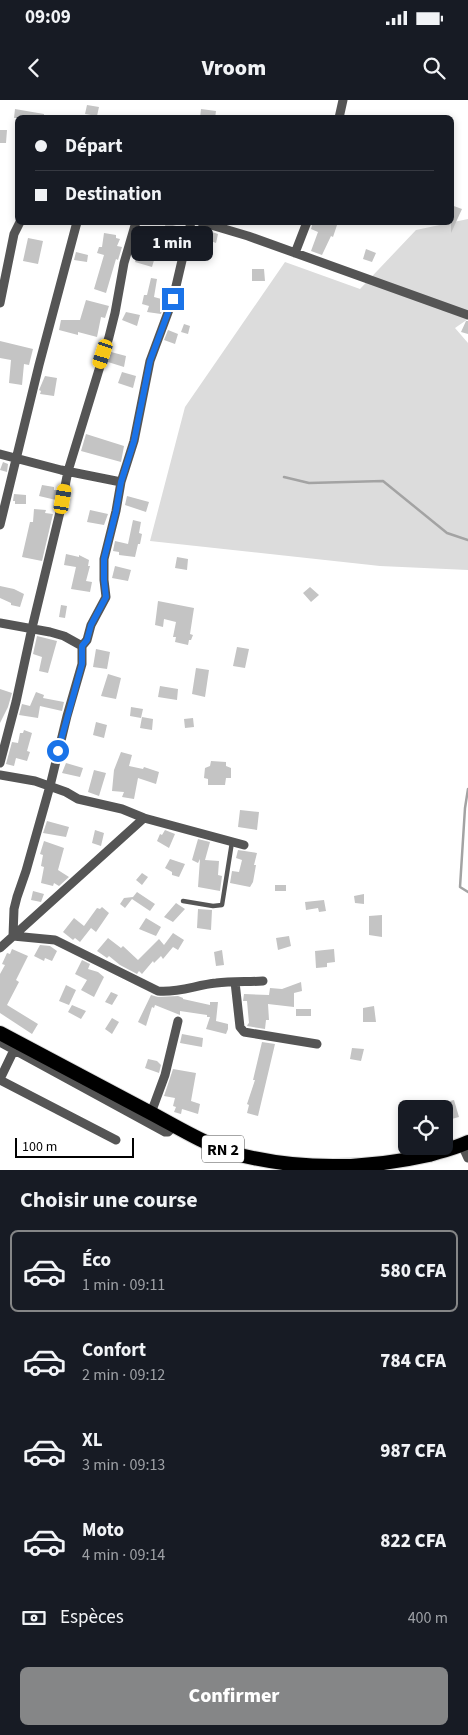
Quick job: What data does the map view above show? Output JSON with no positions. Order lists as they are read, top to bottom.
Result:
{
  "streets": {
    "highway": ["RN 2"]
  },
  "scale_bar": "100 m",
  "page": {
    "status": "09:09",
    "header": "Vroom",
    "banner": ["Départ", "Destination"],
    "bubble": "1 min",
    "scale": "100 m",
    "heading": "Choisir une course",
    "list": [
      {
        "name": "Éco",
        "note": "1 min · 09:11",
        "value": "580 CFA"
      },
      {
        "name": "Confort",
        "note": "2 min · 09:12",
        "value": "784 CFA"
      },
      {
        "name": "XL",
        "note": "3 min · 09:13",
        "value": "987 CFA"
      },
      {
        "name": "Moto",
        "note": "4 min · 09:14",
        "value": "822 CFA"
      }
    ],
    "pay": ["Espèces", "400 m"],
    "buttons": "Confirmer"
  }
}
